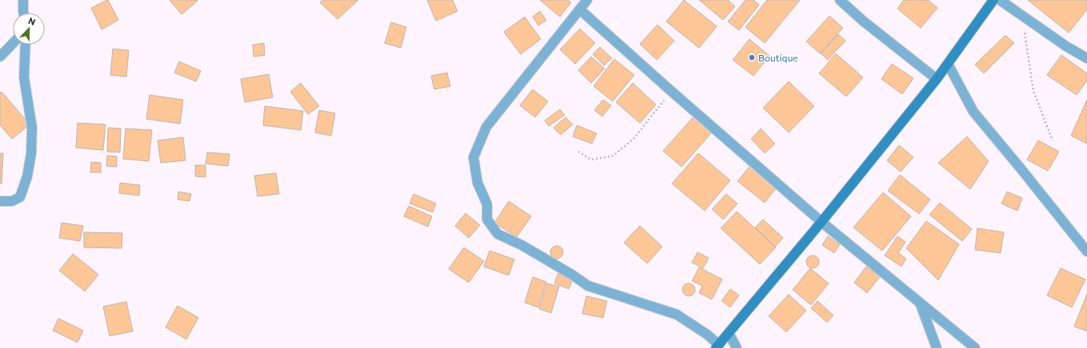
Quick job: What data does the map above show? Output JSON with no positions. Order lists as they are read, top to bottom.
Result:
{
  "places": ["Boutique"],
  "north": "top"
}
